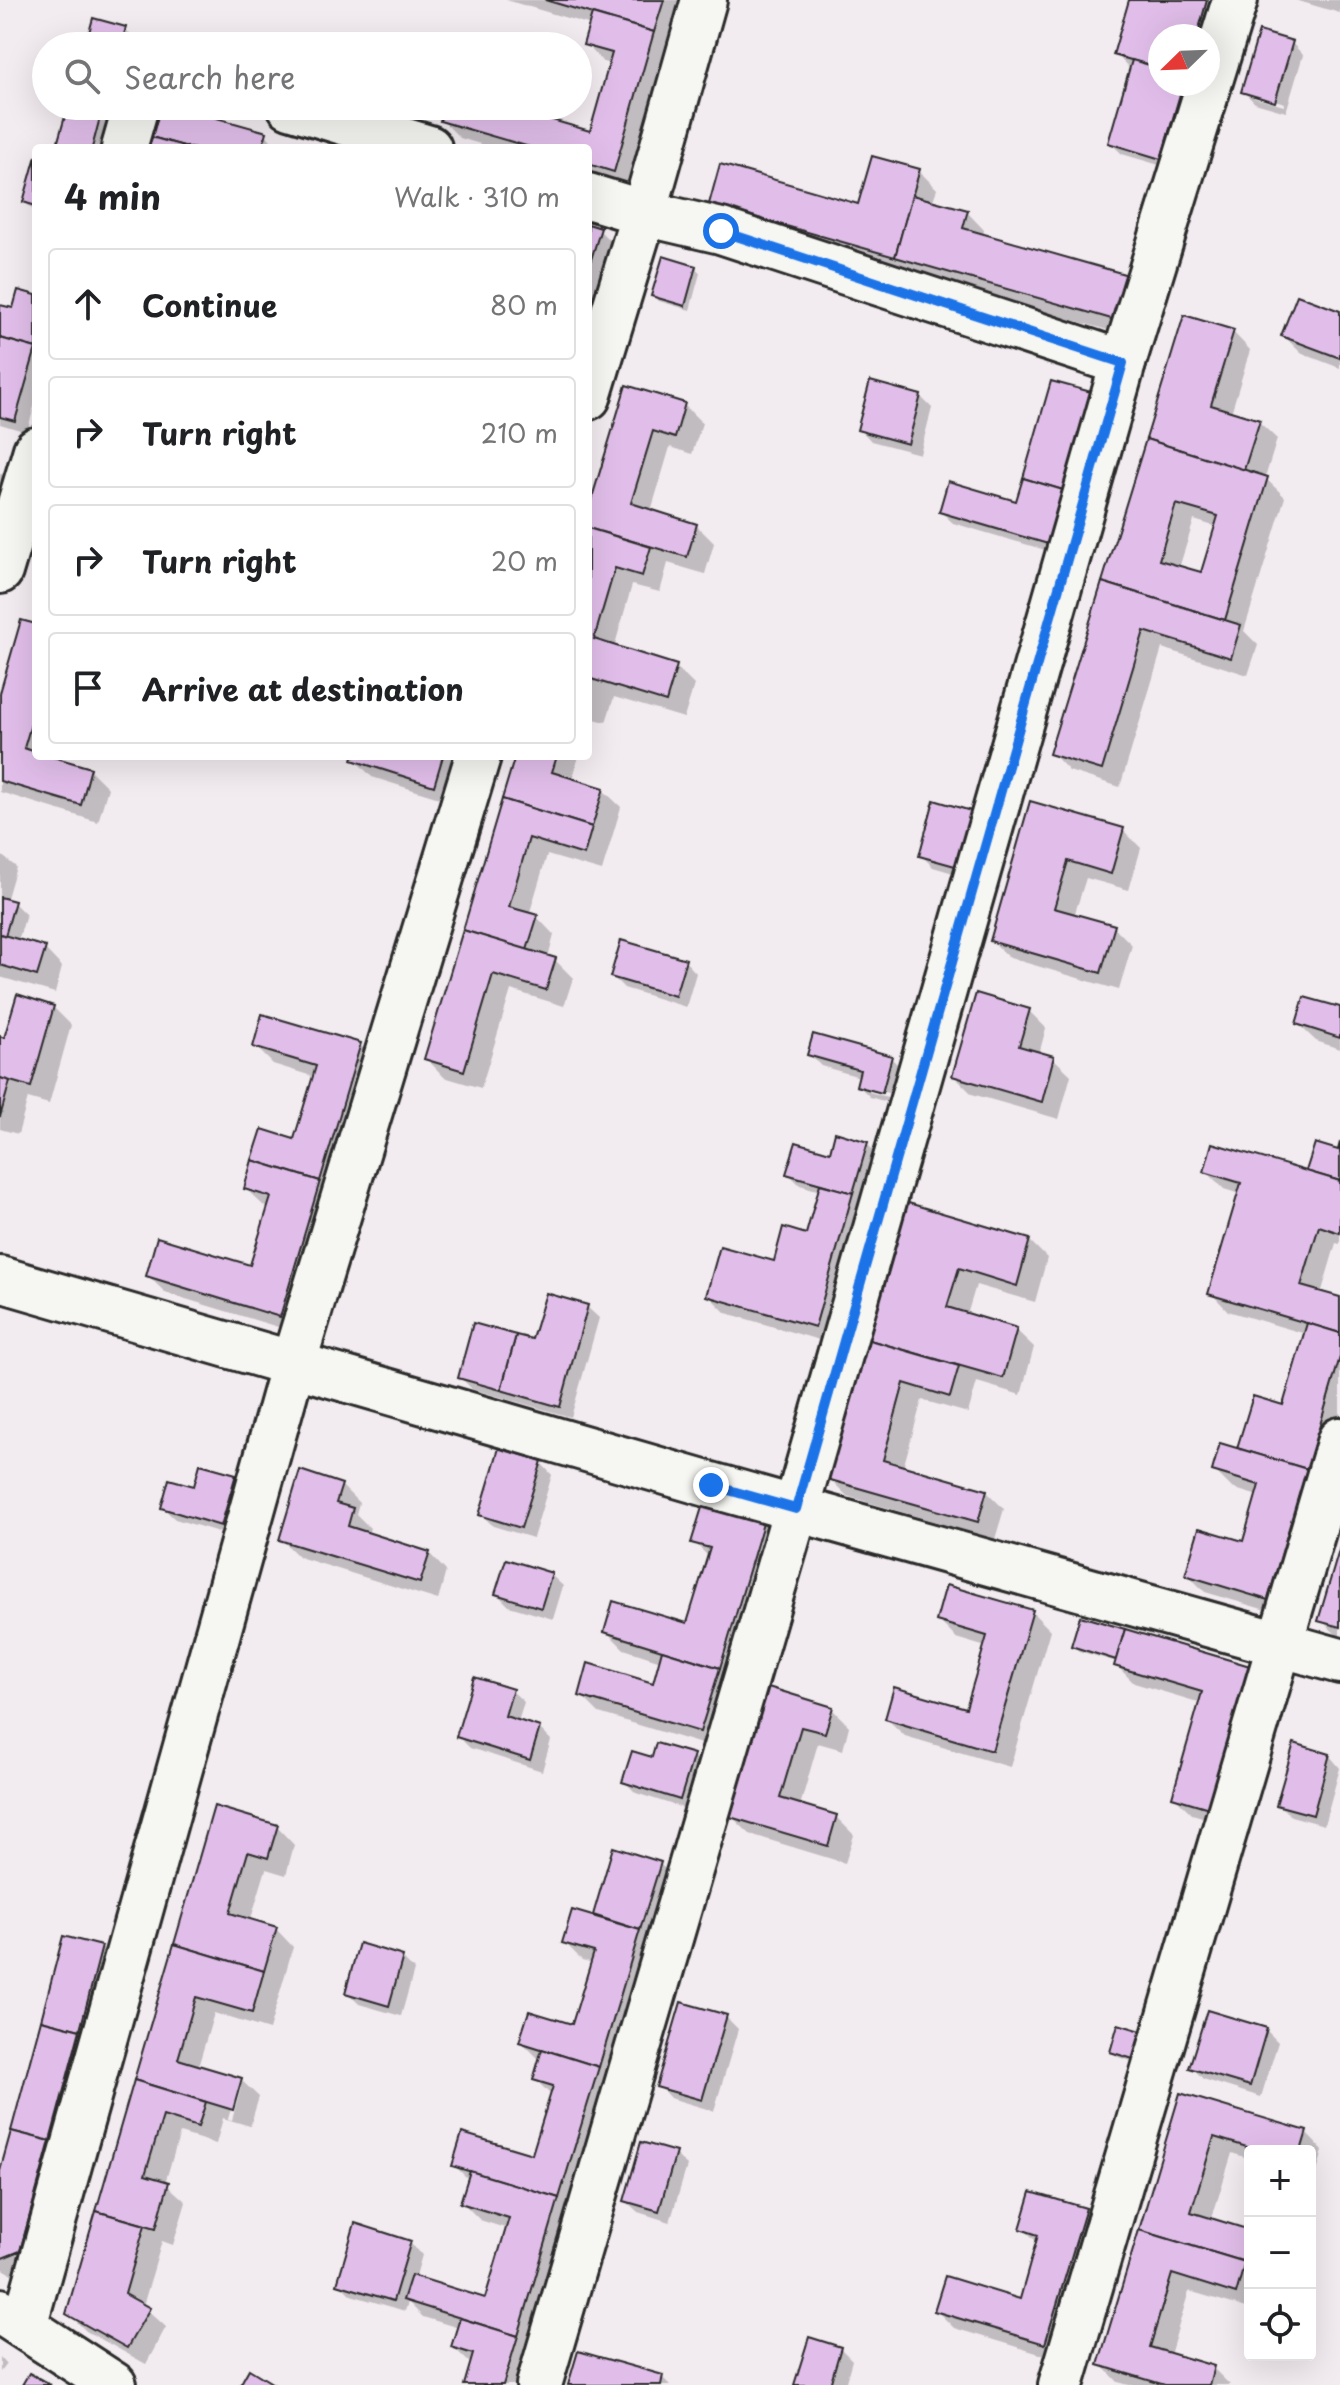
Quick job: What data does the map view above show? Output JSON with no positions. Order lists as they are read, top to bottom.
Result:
{
  "north": "bottom left",
  "page": {
    "search": "Search here",
    "heading": ["4 min", "Walk · 310 m"],
    "list": [
      ["Continue", "80 m"],
      ["Turn right", "210 m"],
      ["Turn right", "20 m"],
      "Arrive at destination"
    ],
    "map_buttons": ["+", "−"]
  }
}
